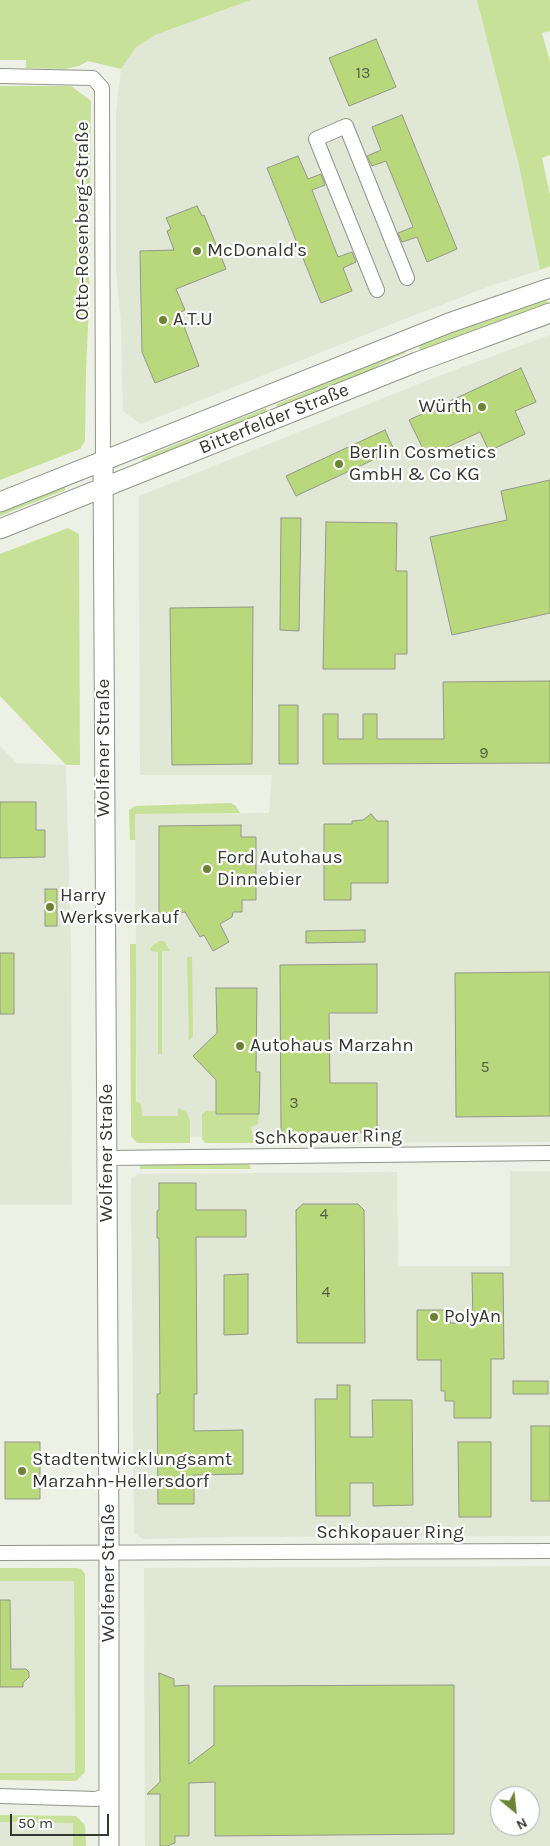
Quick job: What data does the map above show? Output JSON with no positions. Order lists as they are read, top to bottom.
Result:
{
  "streets": {
    "street": [
      "Otto-Rosenberg-Straße",
      "Bitterfelder Straße",
      "Wolfener Straße",
      "Schkopauer Ring"
    ]
  },
  "crossings": [
    ["Otto-Rosenberg-Straße", "Bitterfelder Straße"],
    ["Otto-Rosenberg-Straße", "Wolfener Straße"],
    ["Bitterfelder Straße", "Wolfener Straße"],
    ["Wolfener Straße", "Schkopauer Ring"]
  ],
  "places": [
    "McDonald's",
    "A.T.U",
    "Würth",
    "Berlin Cosmetics GmbH & Co KG",
    "Ford Autohaus Dinnebier",
    "Harry Werksverkauf",
    "Autohaus Marzahn",
    "PolyAn",
    "Stadtentwicklungsamt Marzahn-Hellersdorf"
  ],
  "house_numbers": [
    "13",
    "9",
    "5",
    "3",
    "4",
    "4"
  ],
  "scale_bar": "50 m",
  "north": "bottom right"
}
